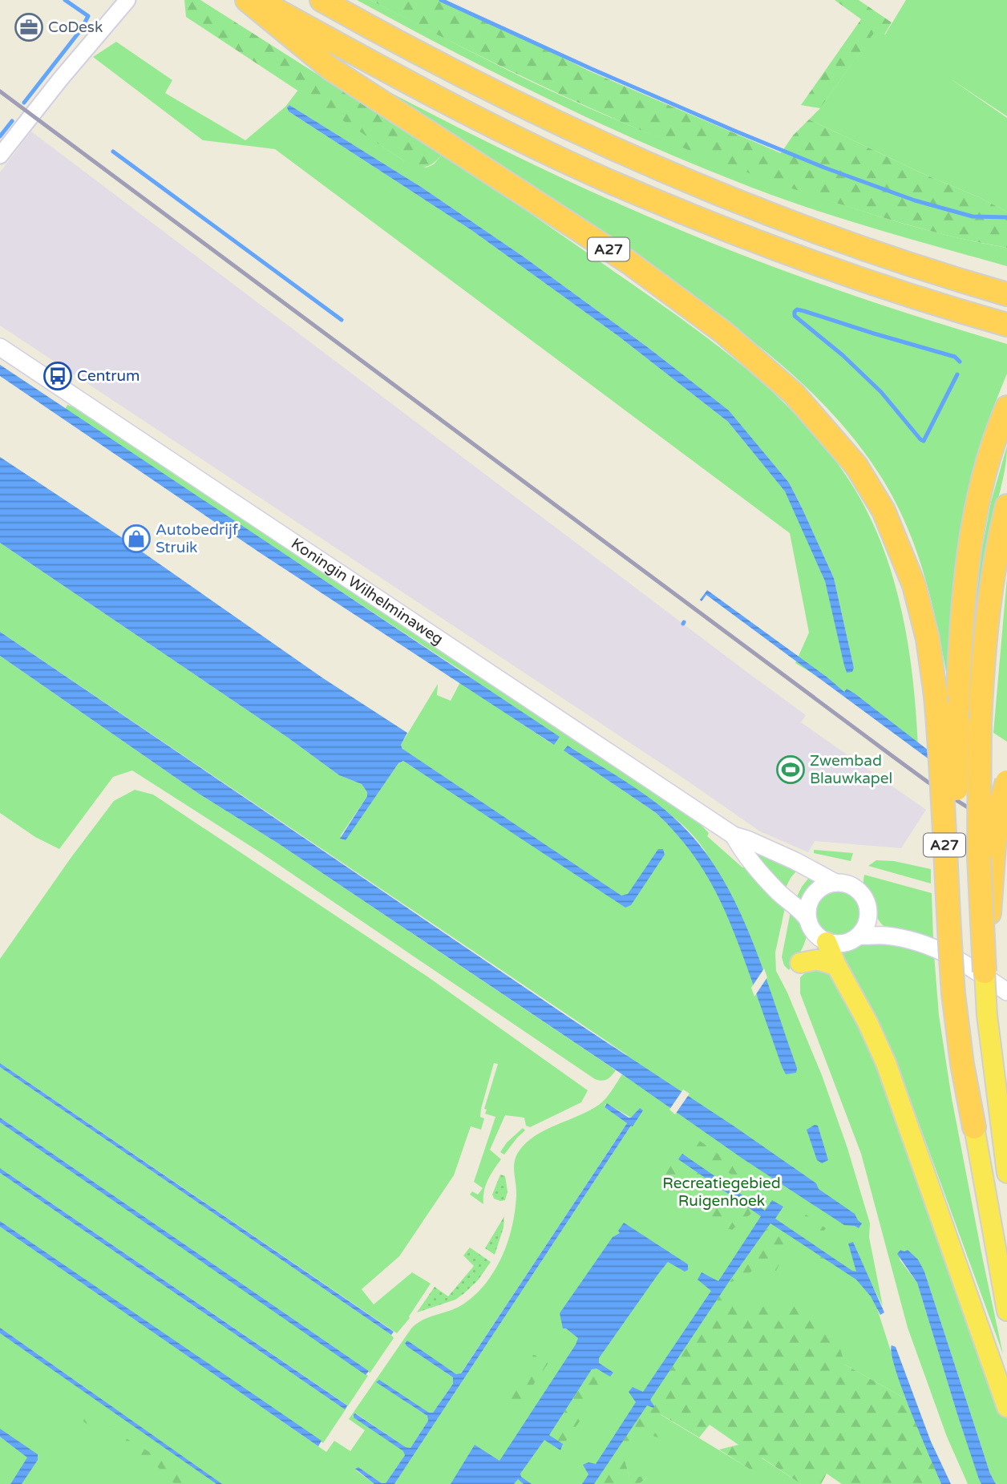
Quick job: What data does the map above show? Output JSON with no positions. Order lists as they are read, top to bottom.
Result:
{
  "streets": {
    "highway": ["A27"],
    "main road": ["Koningin Wilhelminaweg"]
  },
  "parks": ["Recreatiegebied Ruigenhoek"],
  "places": {
    "office": ["CoDesk"],
    "bus stop": ["Centrum"],
    "shop": ["Autobedrijf Struik"],
    "sports": ["Zwembad Blauwkapel"]
  }
}
